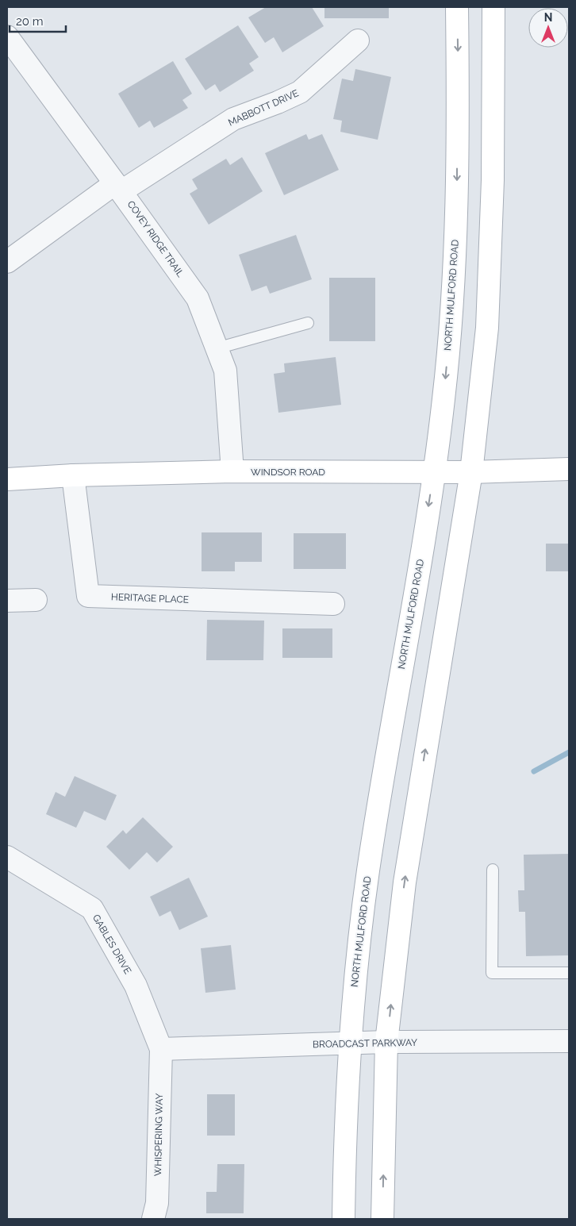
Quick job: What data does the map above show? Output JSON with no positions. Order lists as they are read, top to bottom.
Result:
{
  "streets": {
    "street": [
      "MABBOTT DRIVE",
      "COVEY RIDGE TRAIL",
      "NORTH MULFORD ROAD",
      "WINDSOR ROAD",
      "HERITAGE PLACE",
      "GABLES DRIVE",
      "BROADCAST PARKWAY",
      "WHISPERING WAY"
    ]
  },
  "crossings": [
    ["MABBOTT DRIVE", "COVEY RIDGE TRAIL"],
    ["COVEY RIDGE TRAIL", "WINDSOR ROAD"],
    ["NORTH MULFORD ROAD", "WINDSOR ROAD"],
    ["NORTH MULFORD ROAD", "BROADCAST PARKWAY"],
    ["WINDSOR ROAD", "HERITAGE PLACE"],
    ["GABLES DRIVE", "BROADCAST PARKWAY"],
    ["GABLES DRIVE", "WHISPERING WAY"],
    ["BROADCAST PARKWAY", "WHISPERING WAY"]
  ],
  "scale_bar": "20 m",
  "north": "top"
}
